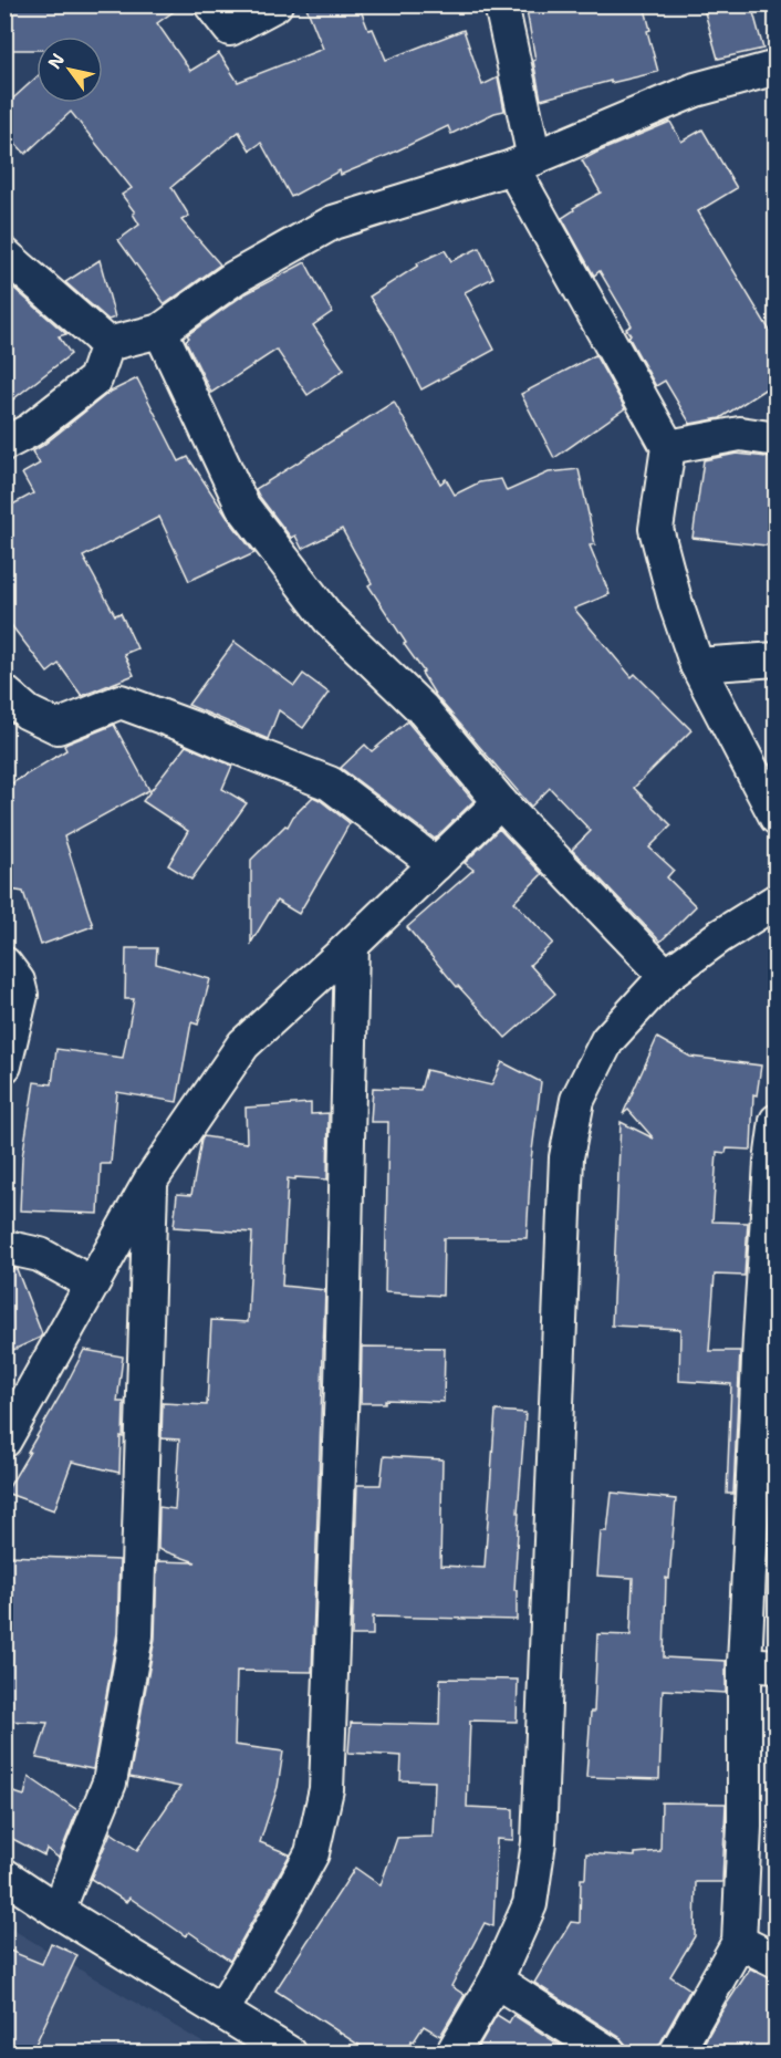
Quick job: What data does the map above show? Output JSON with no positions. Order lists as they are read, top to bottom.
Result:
{
  "north": "top left"
}
